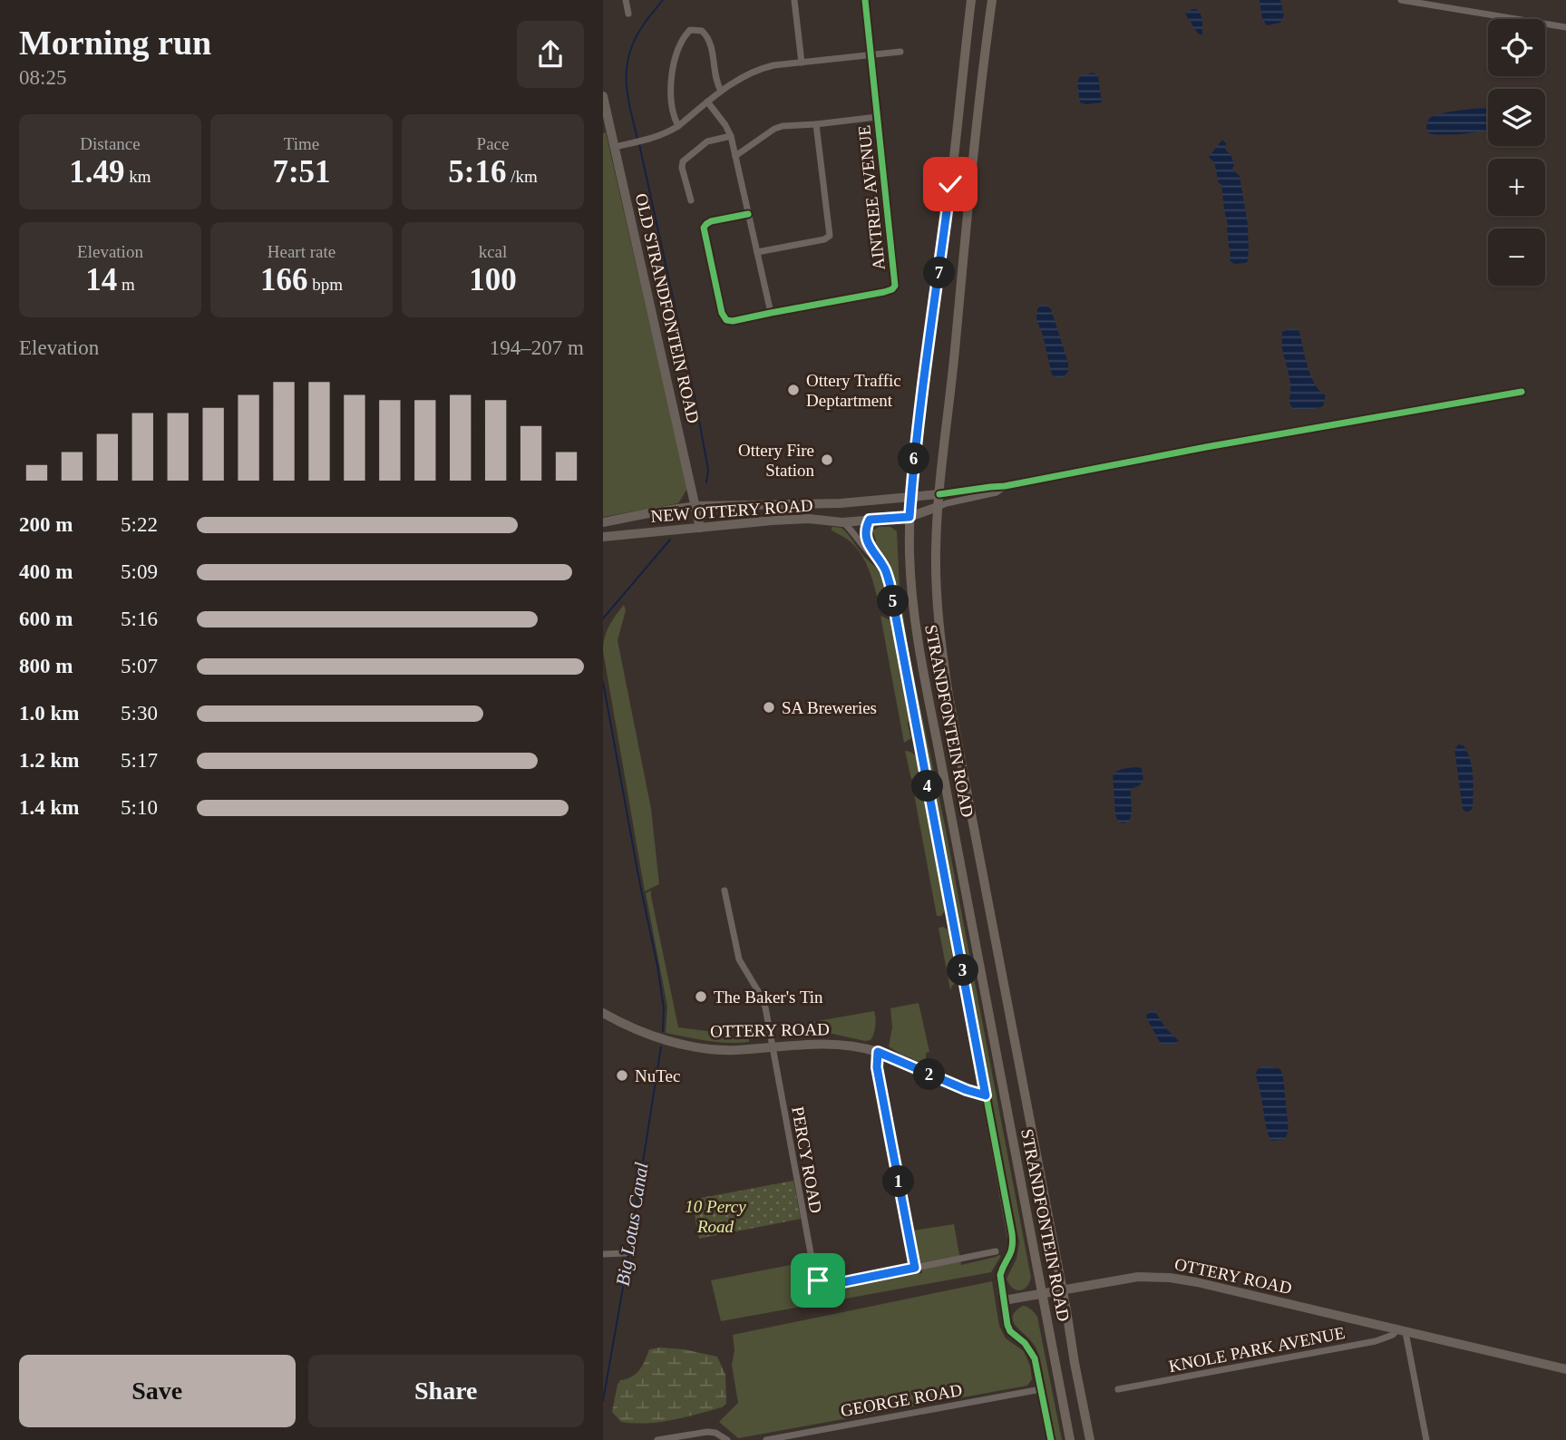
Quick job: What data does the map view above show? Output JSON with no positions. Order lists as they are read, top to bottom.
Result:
{
  "streets": {
    "main road": ["STRANDFONTEIN ROAD"],
    "street": [
      "AINTREE AVENUE",
      "OLD STRANDFONTEIN ROAD",
      "NEW OTTERY ROAD",
      "OTTERY ROAD",
      "PERCY ROAD",
      "KNOLE PARK AVENUE",
      "GEORGE ROAD"
    ]
  },
  "crossings": [
    ["OLD STRANDFONTEIN ROAD", "NEW OTTERY ROAD"],
    ["NEW OTTERY ROAD", "STRANDFONTEIN ROAD"],
    ["STRANDFONTEIN ROAD", "OTTERY ROAD"],
    ["OTTERY ROAD", "PERCY ROAD"],
    ["OTTERY ROAD", "KNOLE PARK AVENUE"]
  ],
  "water": ["Big Lotus Canal"],
  "parks": ["10 Percy Road"],
  "places": [
    "Ottery Traffic Deptartment",
    "Ottery Fire Station",
    "SA Breweries",
    "The Baker's Tin",
    "NuTec"
  ],
  "page": {
    "heading": ["Morning run", "08:25"],
    "map_buttons": ["+", "−"],
    "stats": [
      ["Distance", "1.49 km"],
      ["Time", "7:51"],
      ["Pace", "5:16 /km"],
      ["Elevation", "14 m"],
      ["Heart rate", "166 bpm"],
      ["kcal", "100"]
    ],
    "pins": [
      "7",
      "6",
      "5",
      "4",
      "3",
      "2",
      "1"
    ],
    "chart": ["Elevation", "194–207 m"],
    "list": [
      {
        "name": "200 m",
        "note": "5:22"
      },
      {
        "name": "400 m",
        "note": "5:09"
      },
      {
        "name": "600 m",
        "note": "5:16"
      },
      {
        "name": "800 m",
        "note": "5:07"
      },
      {
        "name": "1.0 km",
        "note": "5:30"
      },
      {
        "name": "1.2 km",
        "note": "5:17"
      },
      {
        "name": "1.4 km",
        "note": "5:10"
      }
    ],
    "buttons": ["Save", "Share"]
  }
}
